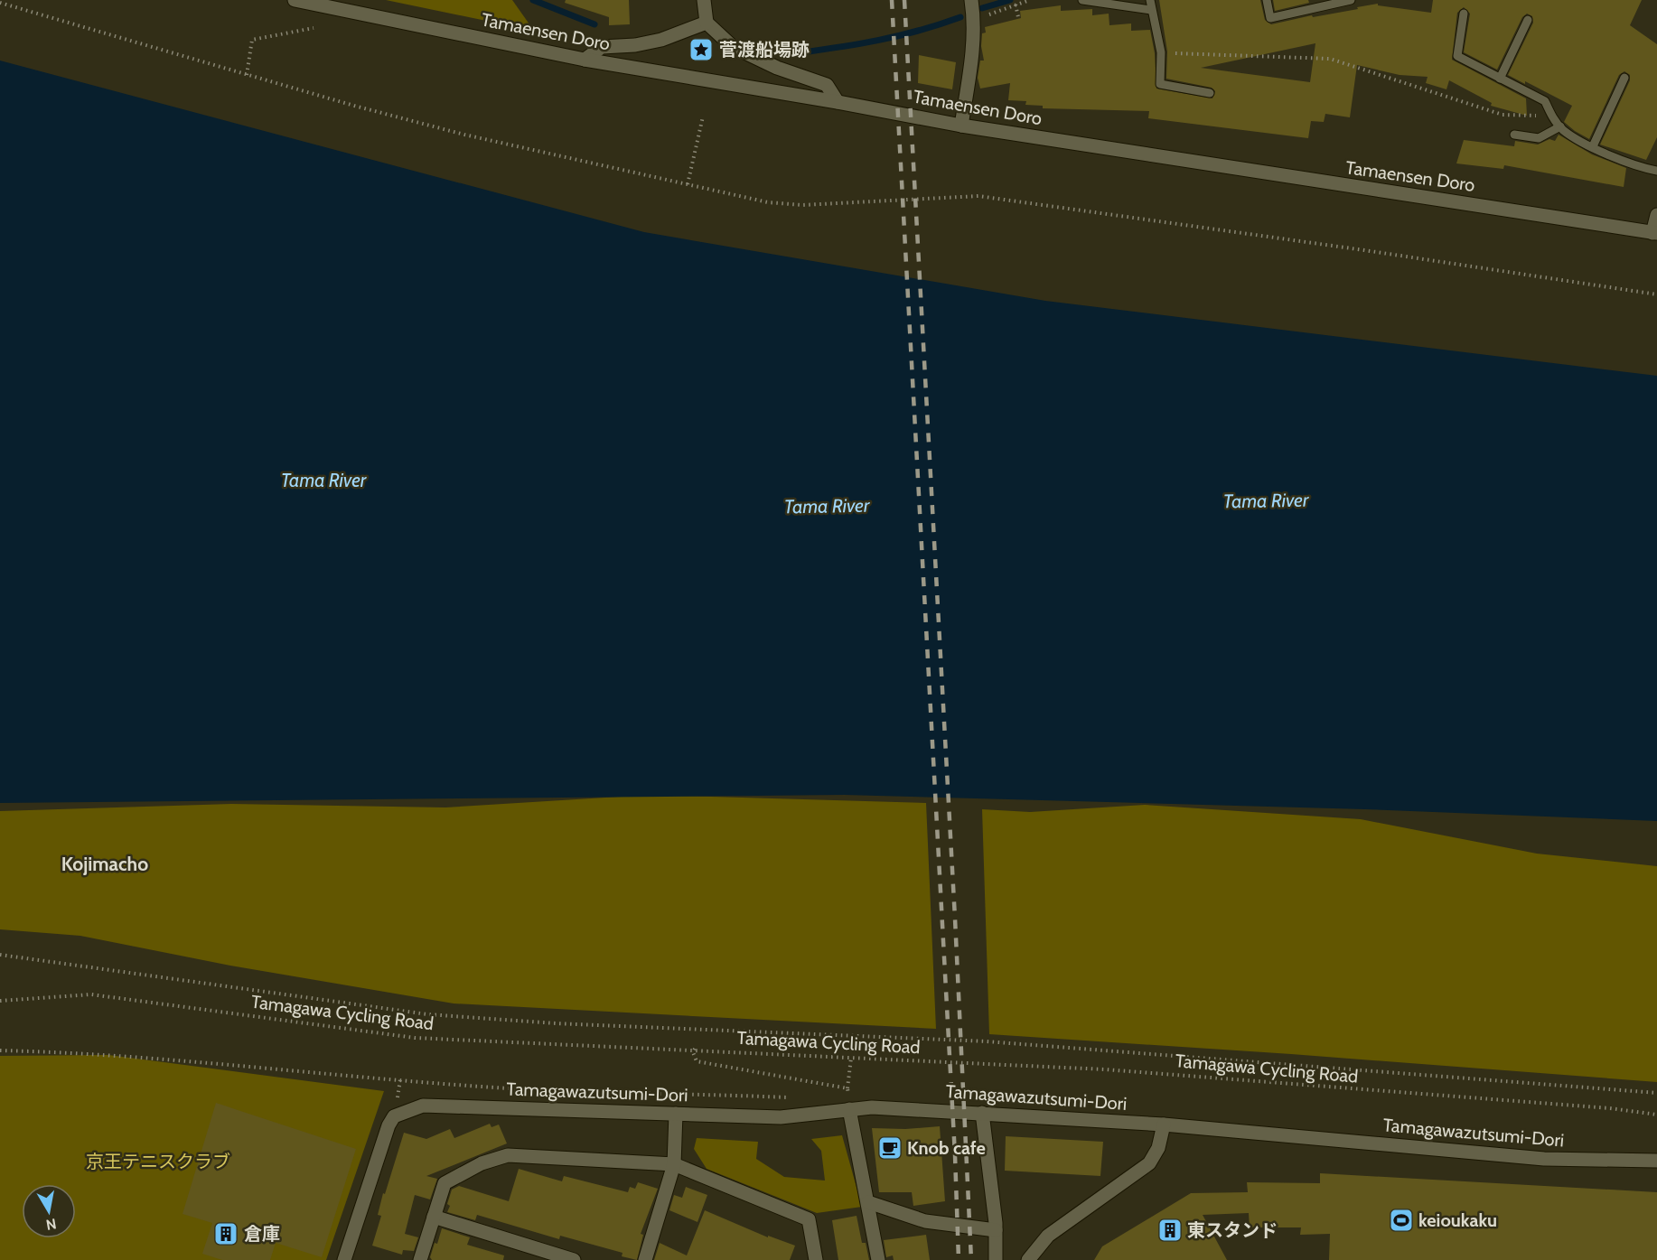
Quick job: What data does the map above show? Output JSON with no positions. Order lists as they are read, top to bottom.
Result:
{
  "streets": {
    "street": ["Tamaensen Doro", "Tamagawazutsumi-Dori"],
    "path": ["Tamagawa Cycling Road"]
  },
  "districts": ["Kojimacho"],
  "water": ["Tama River"],
  "parks": ["京王テニスクラブ"],
  "places": {
    "place": ["菅渡船場跡"],
    "cafe": ["Knob cafe"],
    "sports": ["keioukaku"],
    "building": ["東スタンド", "倉庫"]
  },
  "north": "bottom"
}
